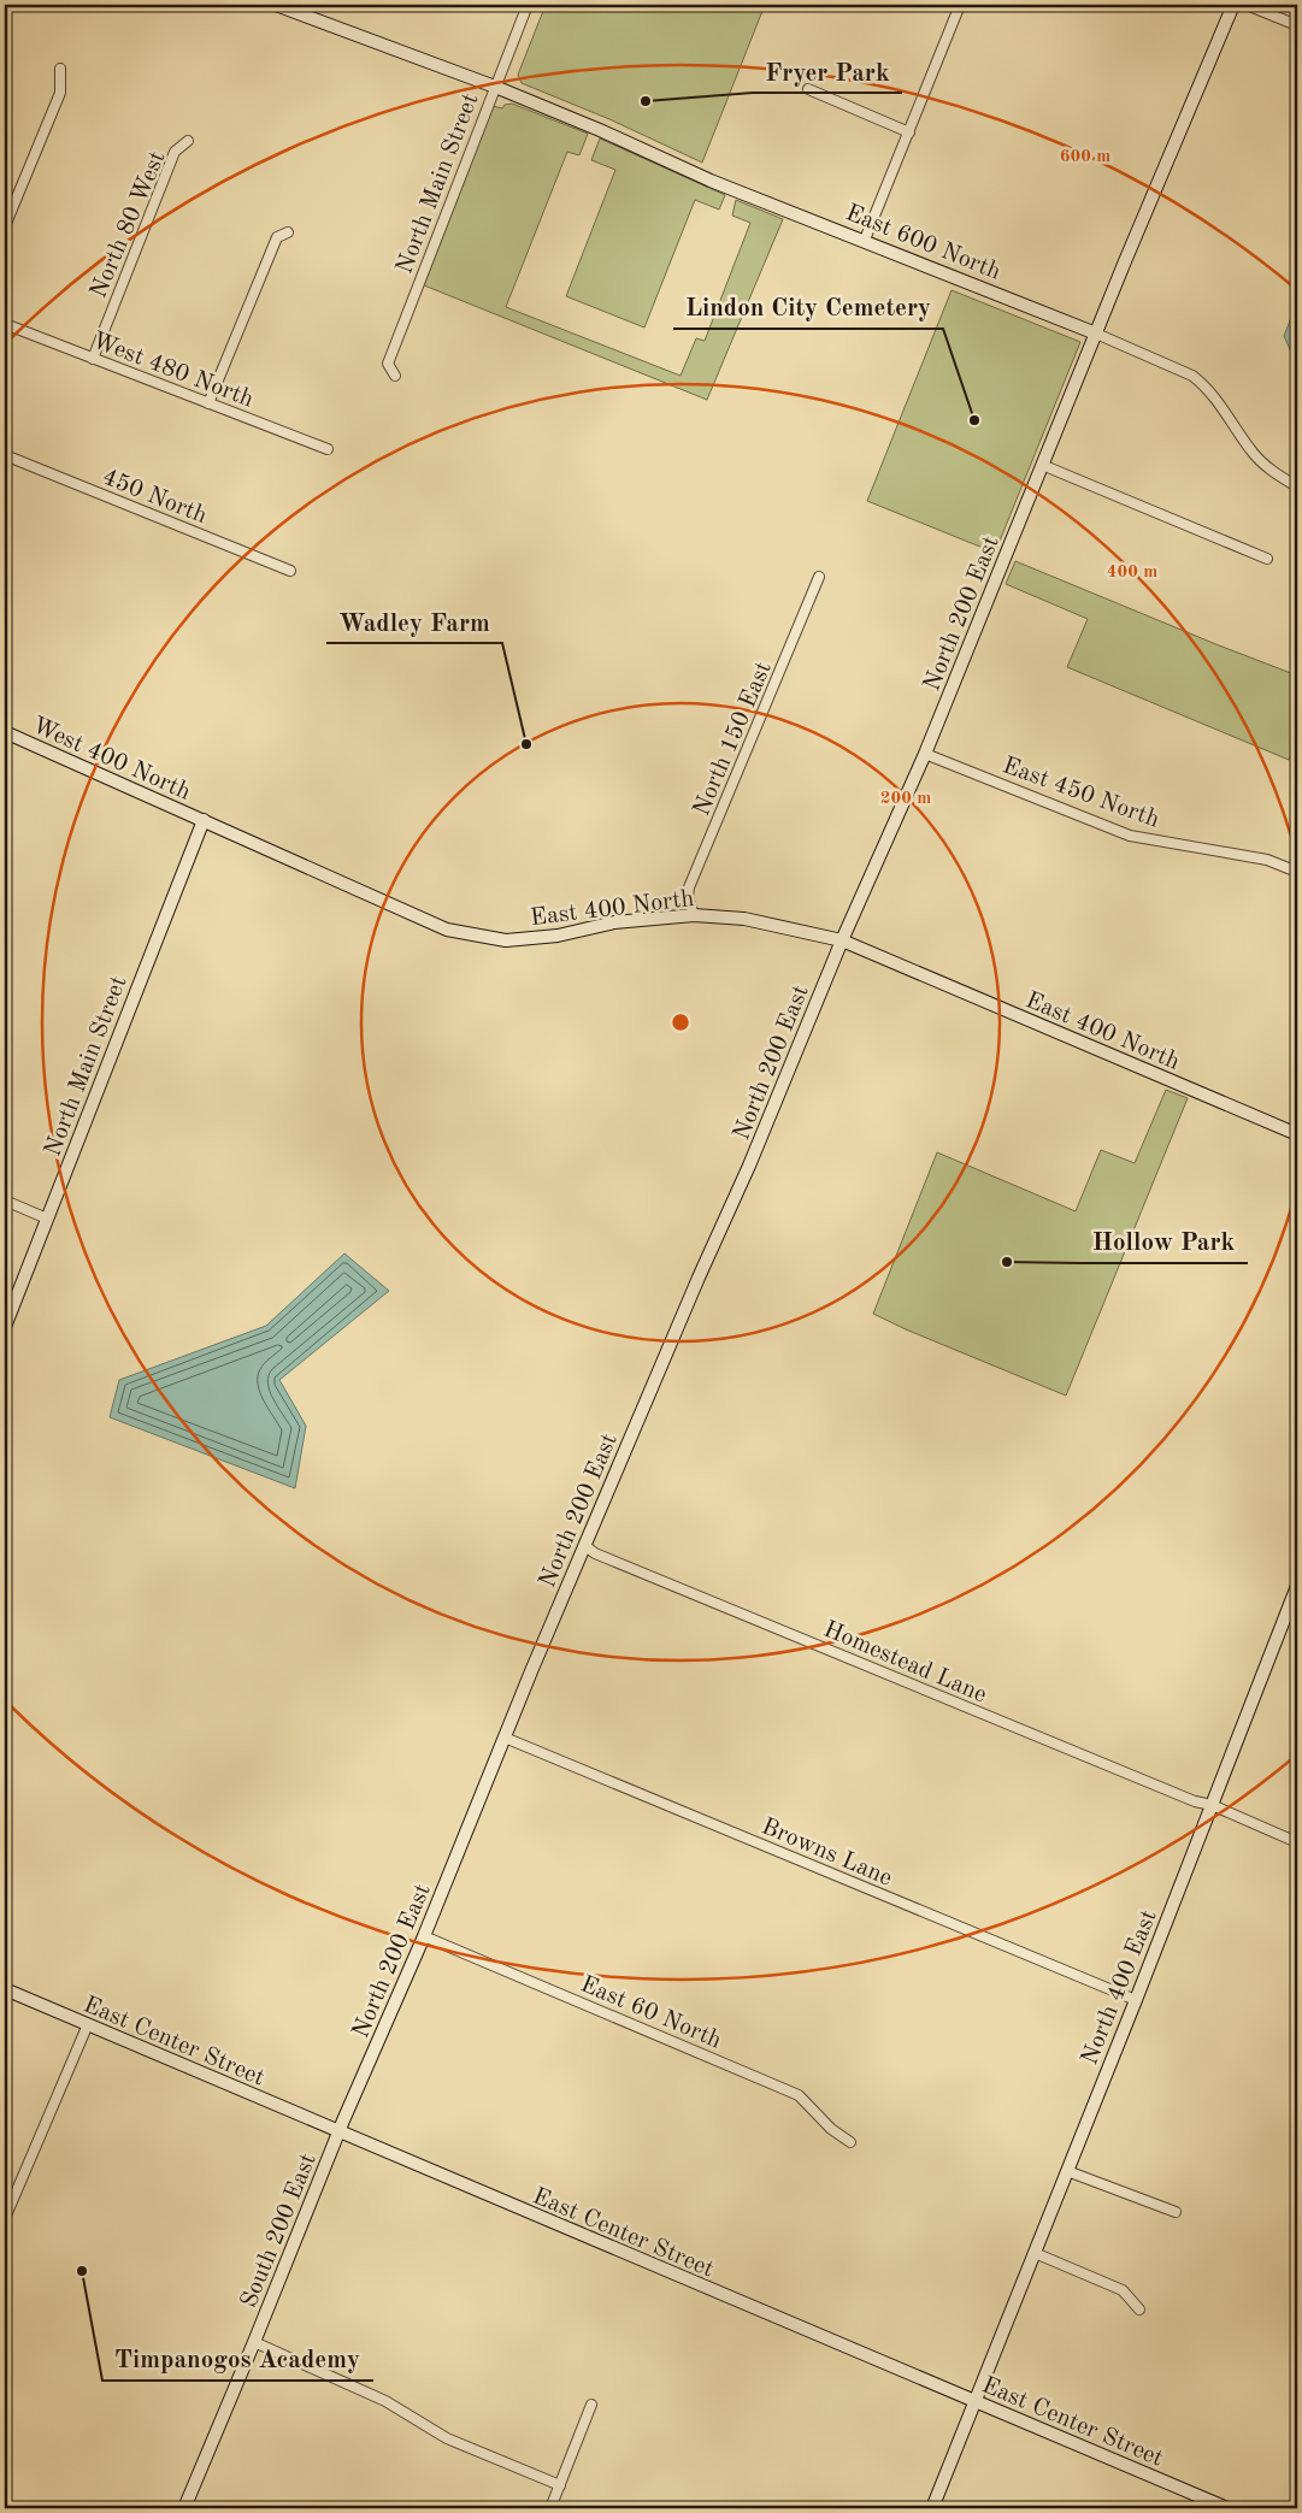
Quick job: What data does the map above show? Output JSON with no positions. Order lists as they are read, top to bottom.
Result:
{
  "streets": {
    "street": [
      "North Main Street",
      "North 80 West",
      "East 600 North",
      "West 480 North",
      "450 North",
      "North 200 East",
      "North 150 East",
      "West 400 North",
      "East 450 North",
      "East 400 North",
      "Homestead Lane",
      "Browns Lane",
      "North 400 East",
      "East 60 North",
      "East Center Street",
      "South 200 East"
    ]
  },
  "crossings": [
    ["North Main Street", "East 600 North"],
    ["North Main Street", "West 400 North"],
    ["North Main Street", "East 400 North"],
    ["North 80 West", "West 480 North"],
    ["East 600 North", "North 200 East"],
    ["North 200 East", "East 450 North"],
    ["North 200 East", "East 400 North"],
    ["North 200 East", "Homestead Lane"],
    ["North 200 East", "Browns Lane"],
    ["North 200 East", "East 60 North"],
    ["North 200 East", "East Center Street"],
    ["North 200 East", "South 200 East"],
    ["North 150 East", "East 400 North"],
    ["West 400 North", "East 400 North"],
    ["Homestead Lane", "North 400 East"],
    ["Browns Lane", "North 400 East"],
    ["North 400 East", "East Center Street"],
    ["East Center Street", "South 200 East"]
  ],
  "places": [
    "Fryer Park",
    "Lindon City Cemetery",
    "Wadley Farm",
    "Hollow Park",
    "Timpanogos Academy"
  ],
  "rings": ["600 m", "400 m", "200 m"]
}
